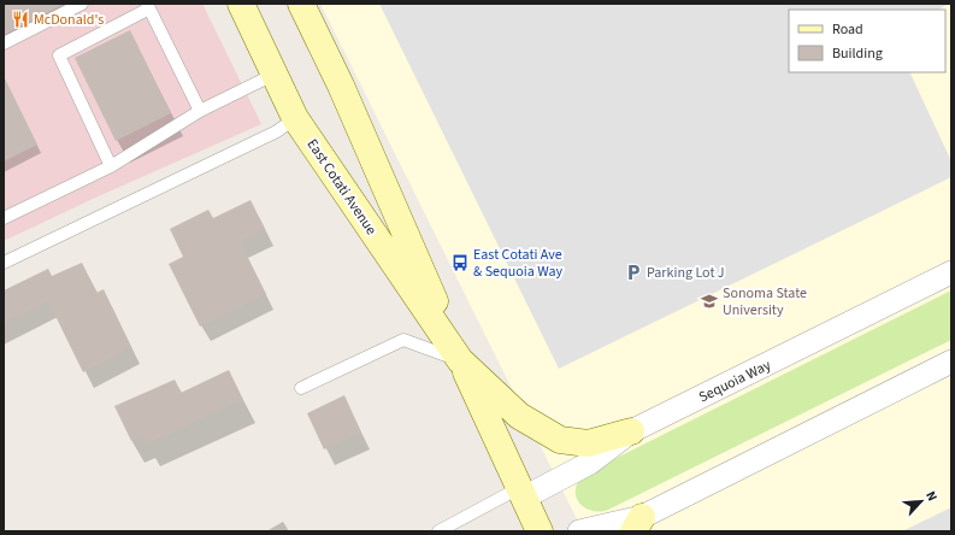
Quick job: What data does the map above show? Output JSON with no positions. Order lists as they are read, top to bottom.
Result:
{
  "streets": {
    "main road": ["East Cotati Avenue"],
    "street": ["Sequoia Way"]
  },
  "crossings": [
    ["East Cotati Avenue", "Sequoia Way"]
  ],
  "places": {
    "restaurant": ["McDonald's"],
    "bus stop": ["East Cotati Ave & Sequoia Way"],
    "parking": ["Parking Lot J"],
    "school or university": ["Sonoma State University"]
  },
  "legend": ["Road", "Building"],
  "north": "top right"
}
